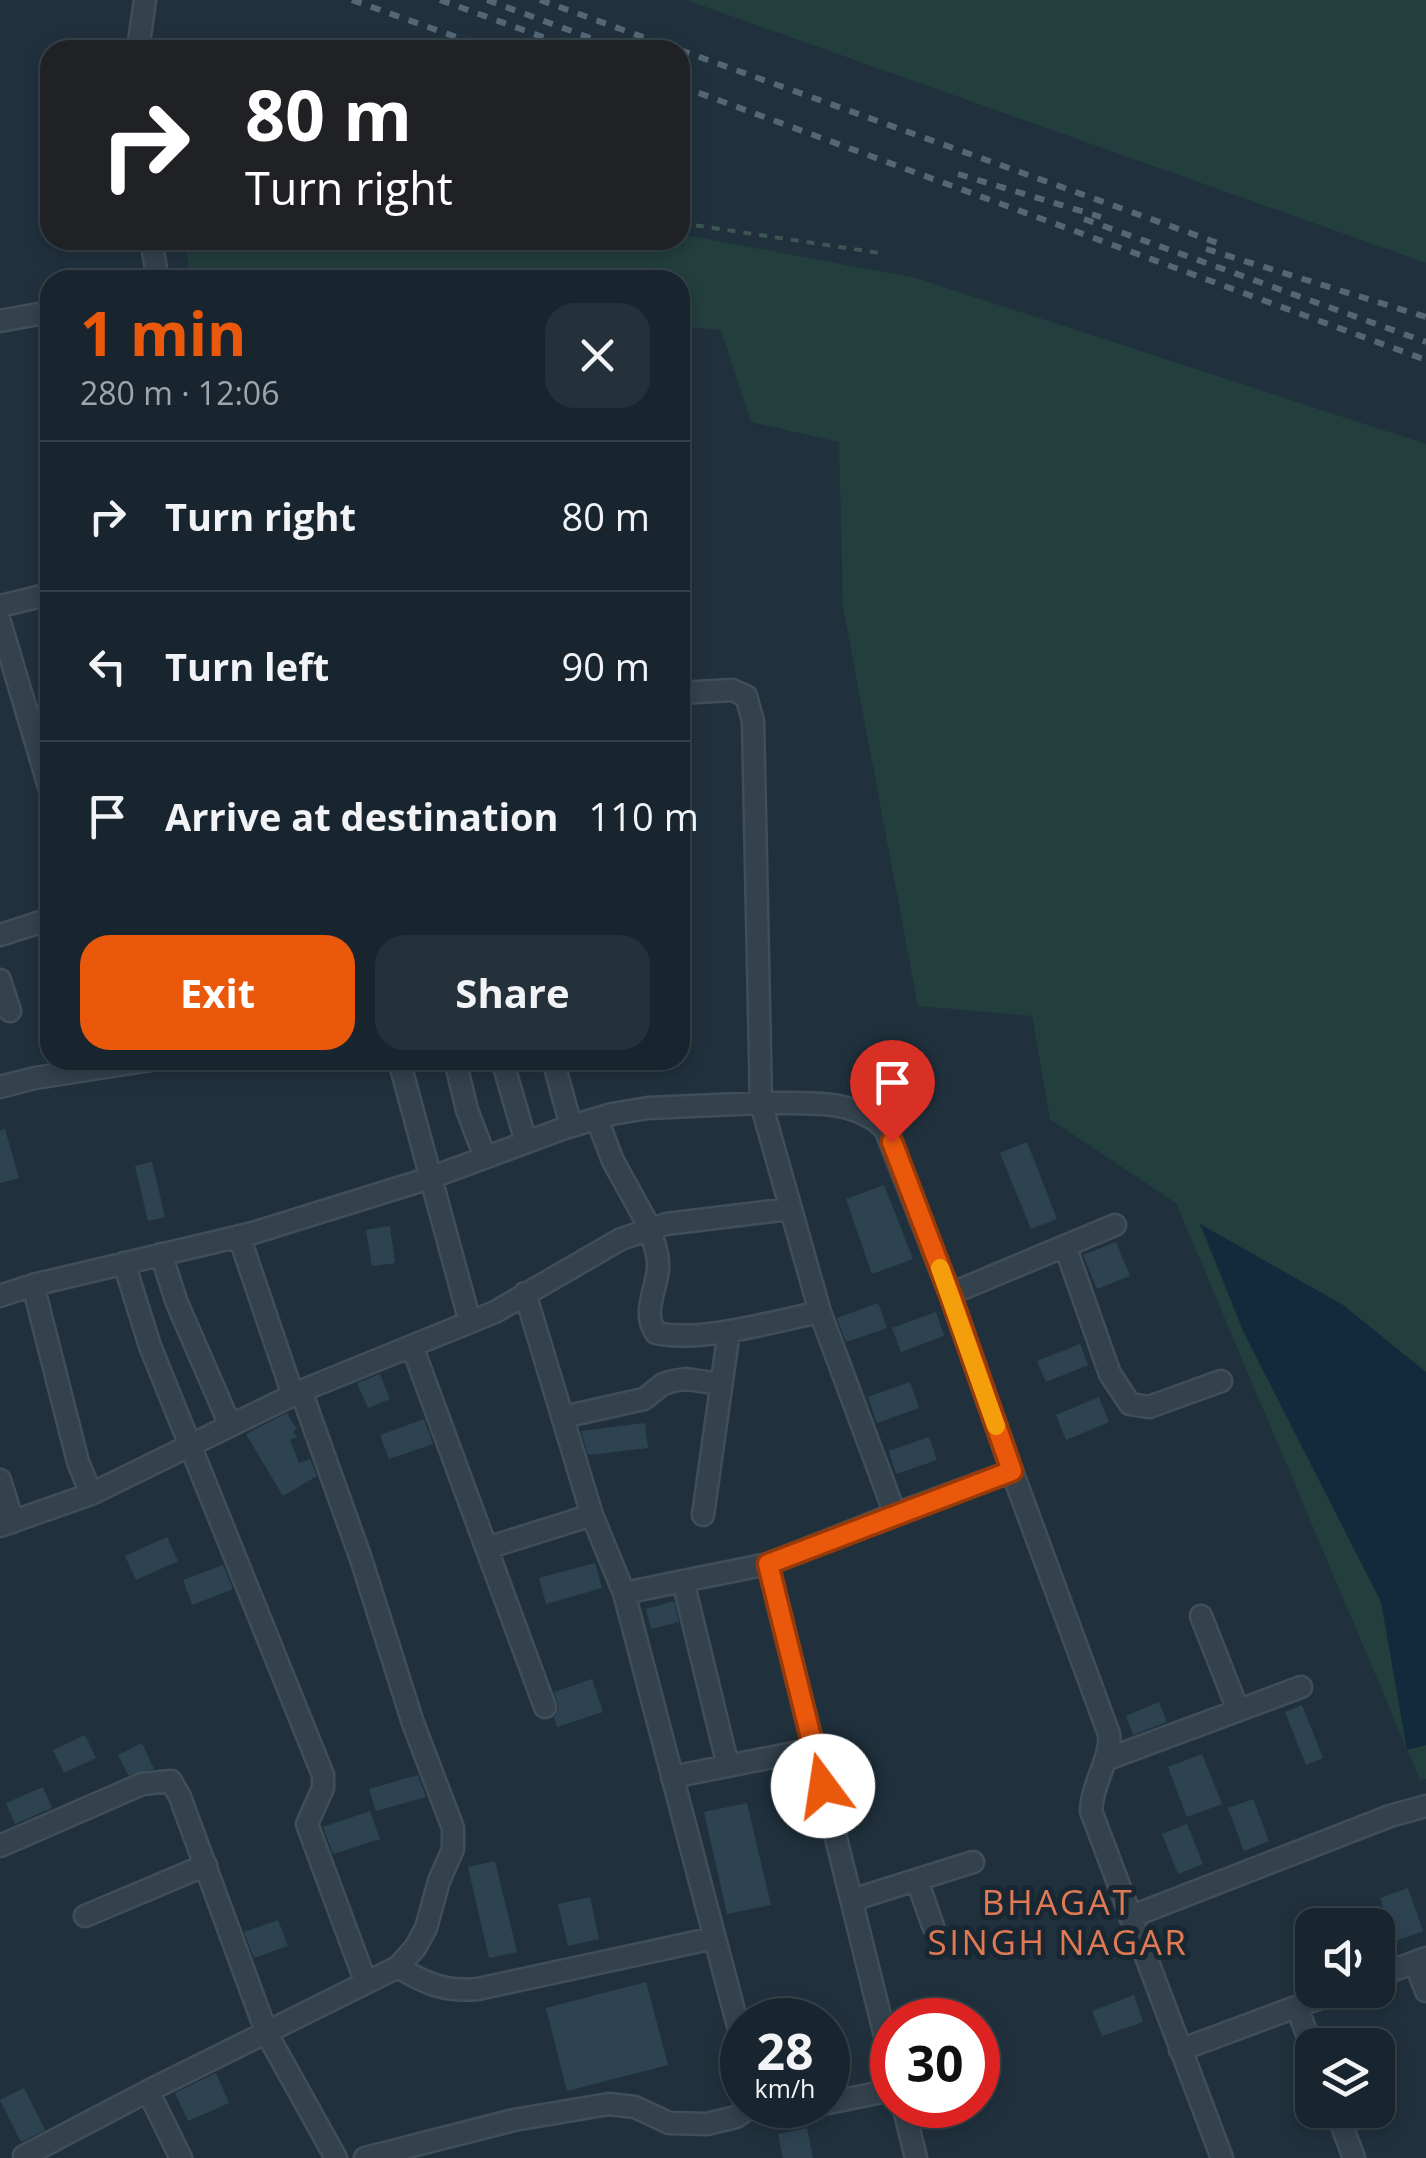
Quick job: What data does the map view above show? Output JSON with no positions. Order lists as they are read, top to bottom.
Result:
{
  "districts": ["BHAGAT SINGH NAGAR"],
  "page": {
    "turn": ["80 m", "Turn right"],
    "heading": ["1 min", "280 m · 12:06"],
    "list": [
      {
        "name": "Turn right",
        "value": "80 m"
      },
      {
        "name": "Turn left",
        "value": "90 m"
      },
      {
        "name": "Arrive at destination",
        "value": "110 m"
      }
    ],
    "buttons": ["Exit", "Share"],
    "speed": "28 km/h",
    "limit": "30"
  }
}
